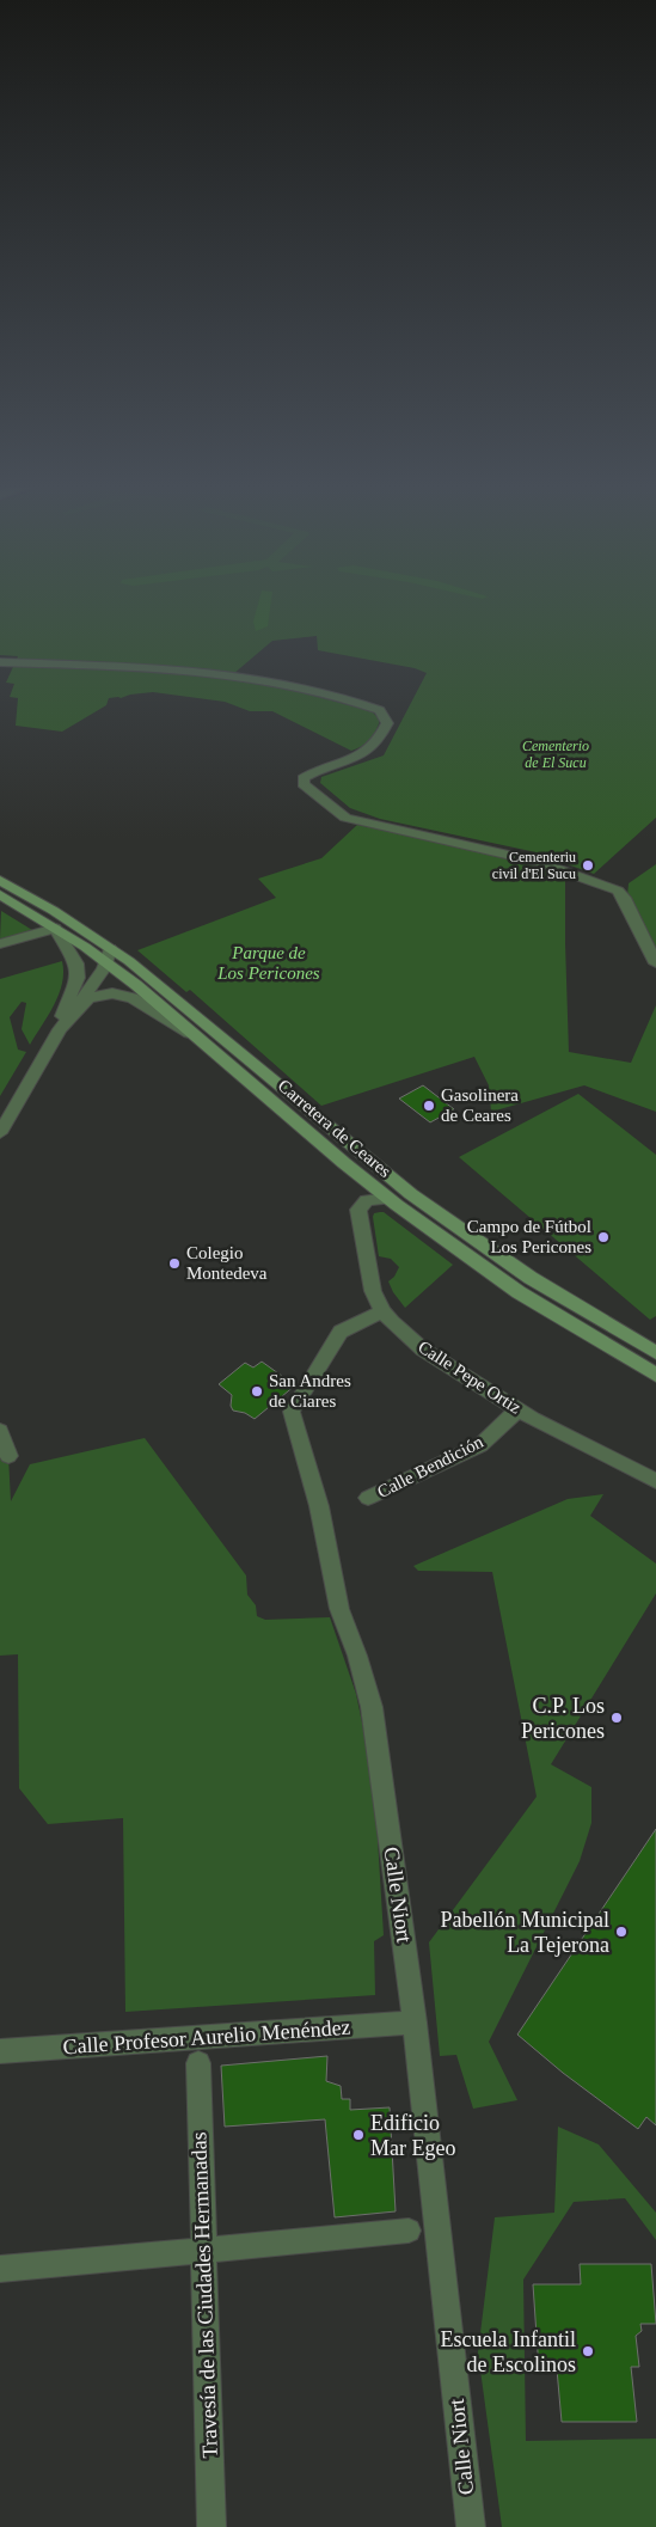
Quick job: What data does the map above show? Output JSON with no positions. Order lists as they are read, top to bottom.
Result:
{
  "streets": {
    "main road": ["Carretera de Ceares"],
    "street": [
      "Calle Pepe Ortiz",
      "Calle Bendición",
      "Calle Niort",
      "Calle Profesor Aurelio Menéndez",
      "Travesía de las Ciudades Hermanadas"
    ]
  },
  "crossings": [
    ["Carretera de Ceares", "Calle Pepe Ortiz"],
    ["Calle Pepe Ortiz", "Calle Bendición"],
    ["Calle Pepe Ortiz", "Calle Niort"],
    ["Calle Niort", "Calle Profesor Aurelio Menéndez"]
  ],
  "parks": ["Cementerio de El Sucu", "Parque de Los Pericones"],
  "places": [
    "Cementeriu civil d'El Sucu",
    "Gasolinera de Ceares",
    "Campo de Fútbol Los Pericones",
    "Colegio Montedeva",
    "San Andres de Ciares",
    "C.P. Los Pericones",
    "Pabellón Municipal La Tejerona",
    "Edificio Mar Egeo",
    "Escuela Infantil de Escolinos"
  ]
}
